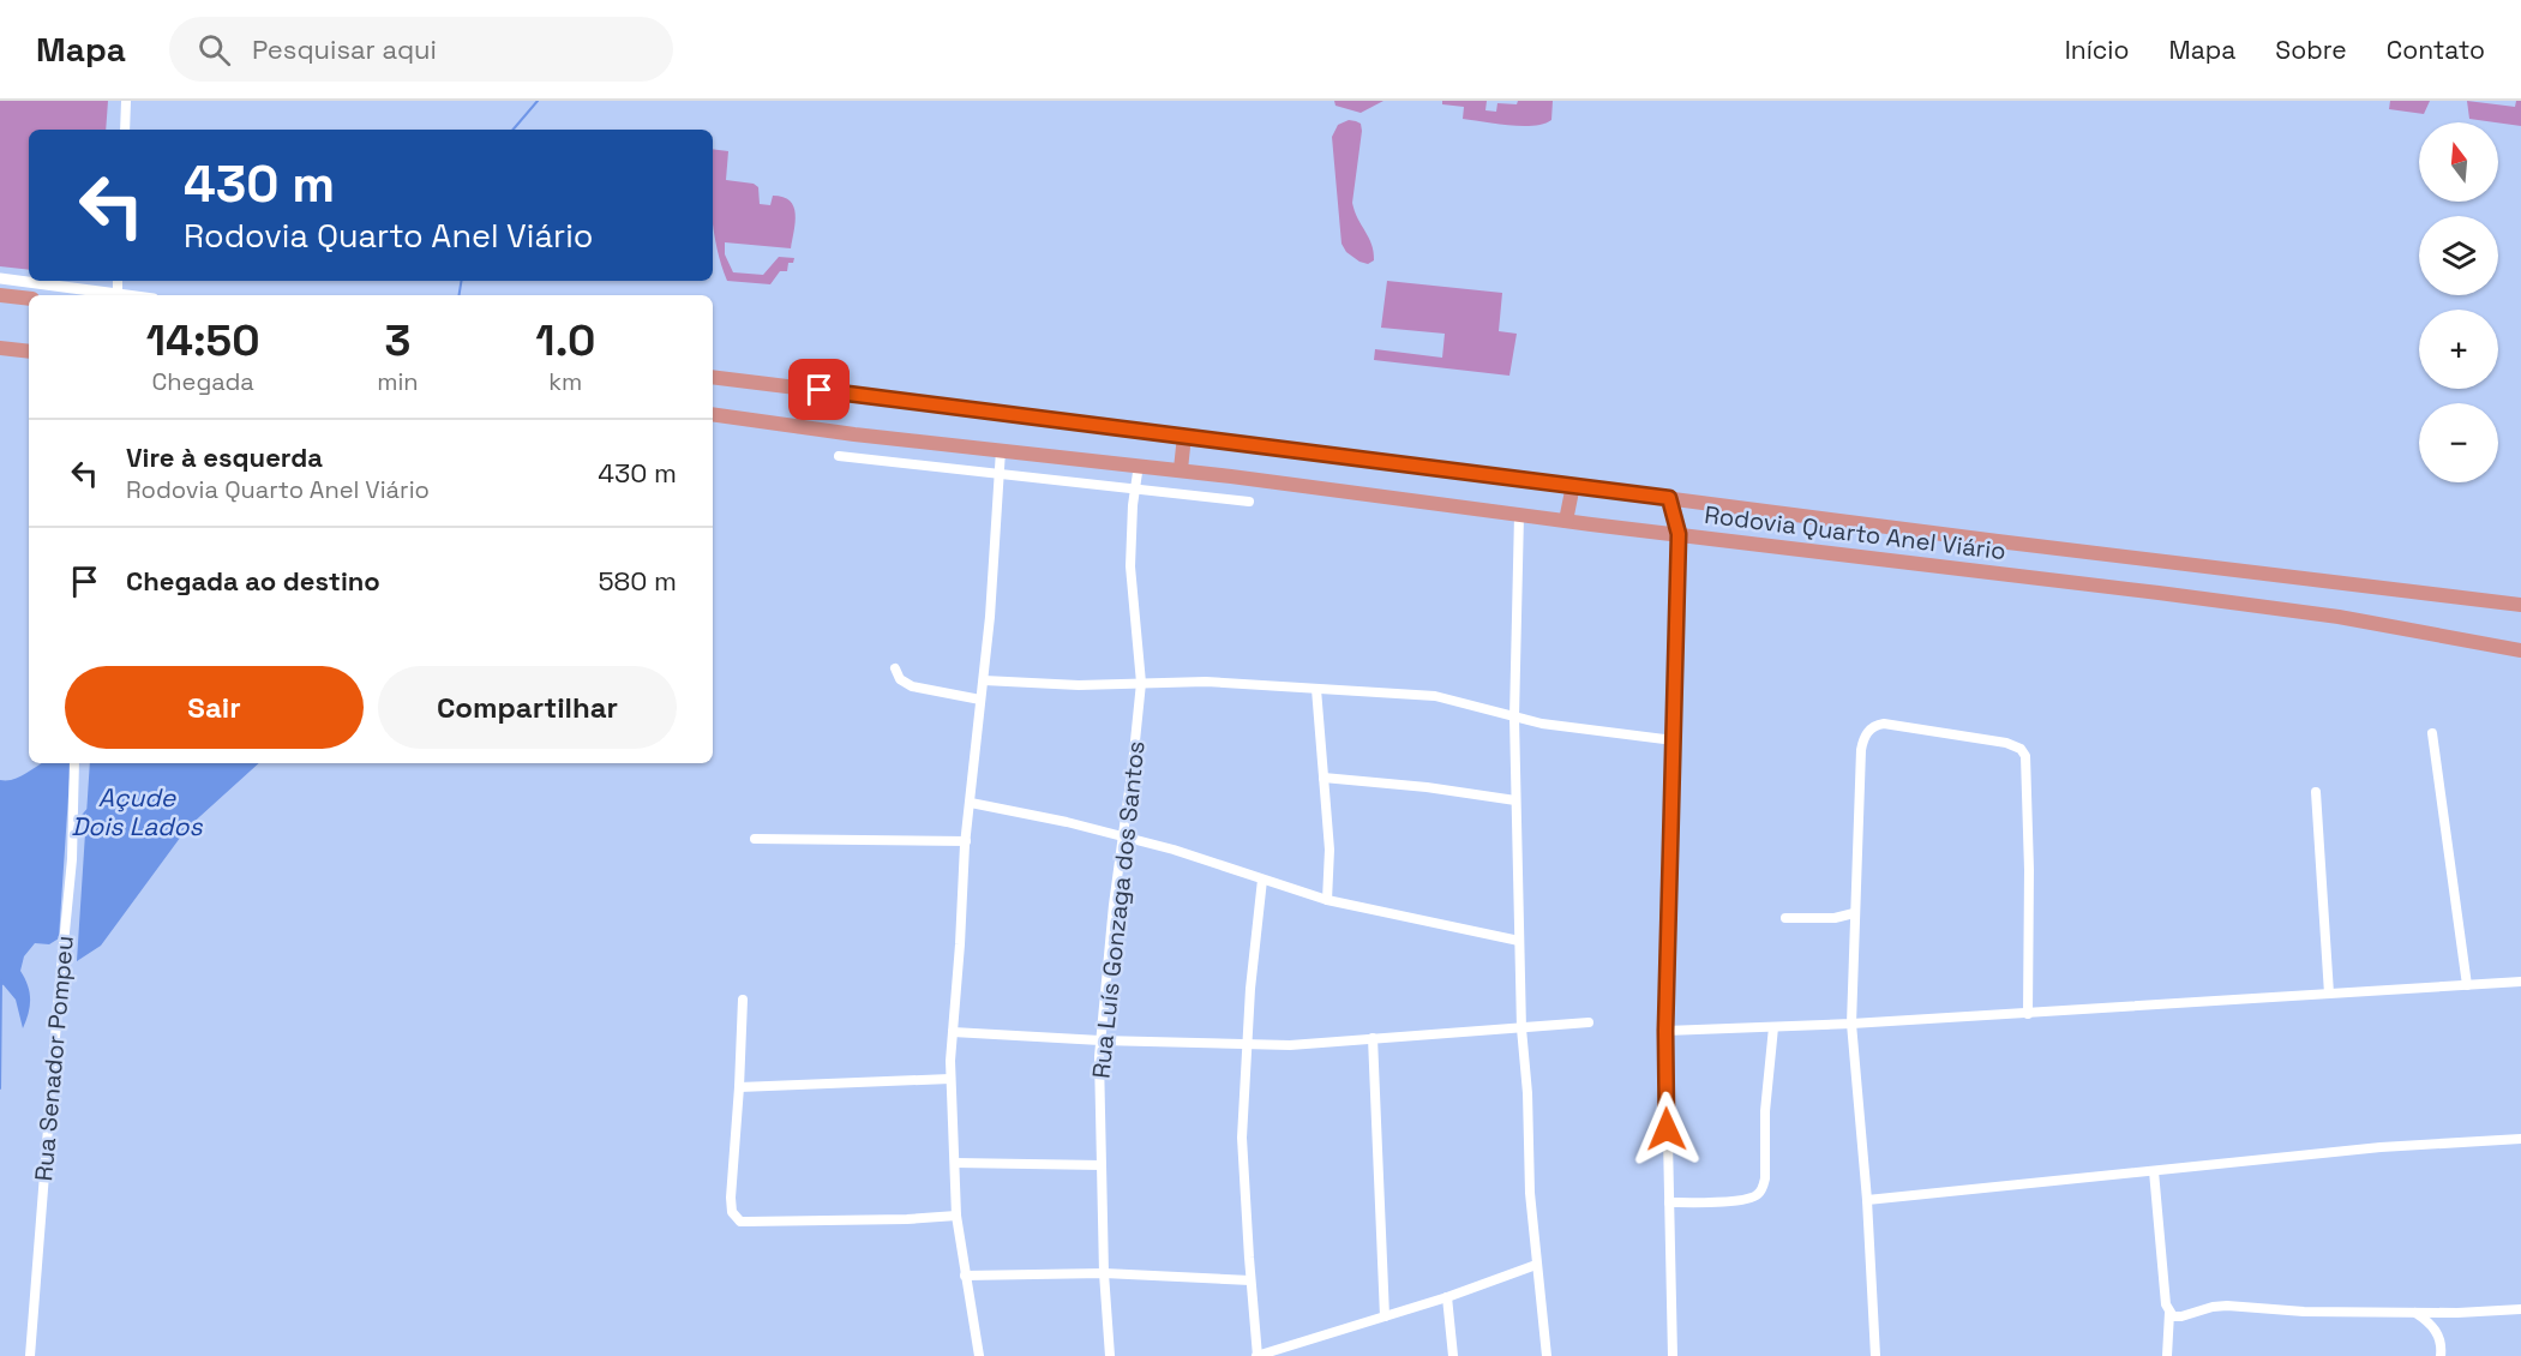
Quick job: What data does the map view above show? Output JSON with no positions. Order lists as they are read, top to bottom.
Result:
{
  "streets": {
    "highway": ["Rodovia Quarto Anel Viário"],
    "street": ["Rua Luís Gonzaga dos Santos", "Rua Senador Pompeu"]
  },
  "crossings": [
    ["Rodovia Quarto Anel Viário", "Rua Luís Gonzaga dos Santos"]
  ],
  "water": ["Açude Dois Lados"],
  "north": "top",
  "page": {
    "header": "Mapa",
    "search": "Pesquisar aqui",
    "nav": [
      "Início",
      "Mapa",
      "Sobre",
      "Contato"
    ],
    "map_buttons": ["+", "−"],
    "turn": ["430 m", "Rodovia Quarto Anel Viário"],
    "eta": [
      "14:50",
      "Chegada",
      "3",
      "min",
      "1.0",
      "km"
    ],
    "list": [
      {
        "name": "Vire à esquerda",
        "note": "Rodovia Quarto Anel Viário",
        "value": "430 m"
      },
      {
        "name": "Chegada ao destino",
        "value": "580 m"
      }
    ],
    "buttons": ["Sair", "Compartilhar"]
  }
}
